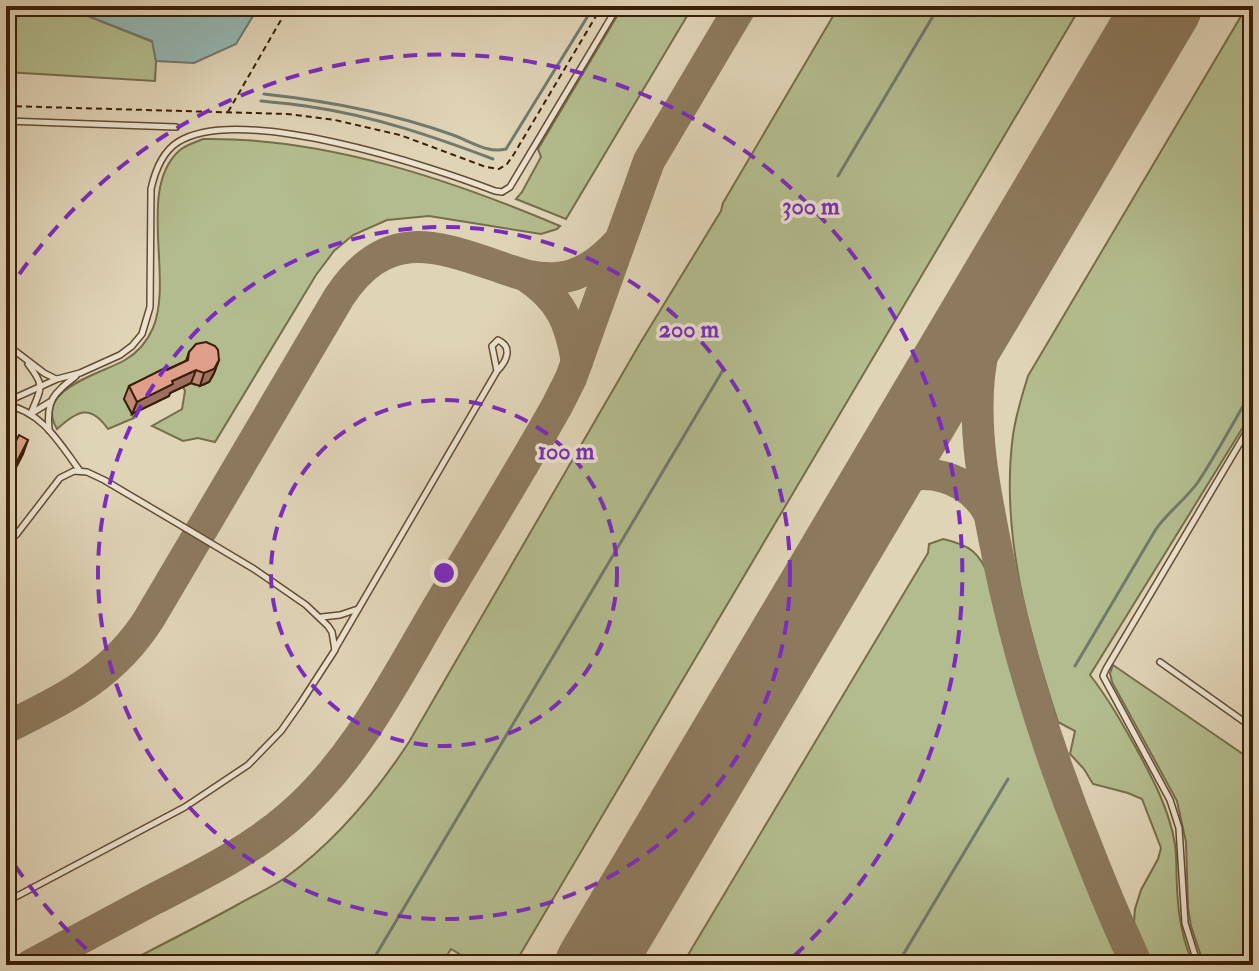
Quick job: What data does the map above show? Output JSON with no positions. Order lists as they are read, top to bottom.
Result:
{
  "rings": ["300 m", "200 m", "100 m"]
}
